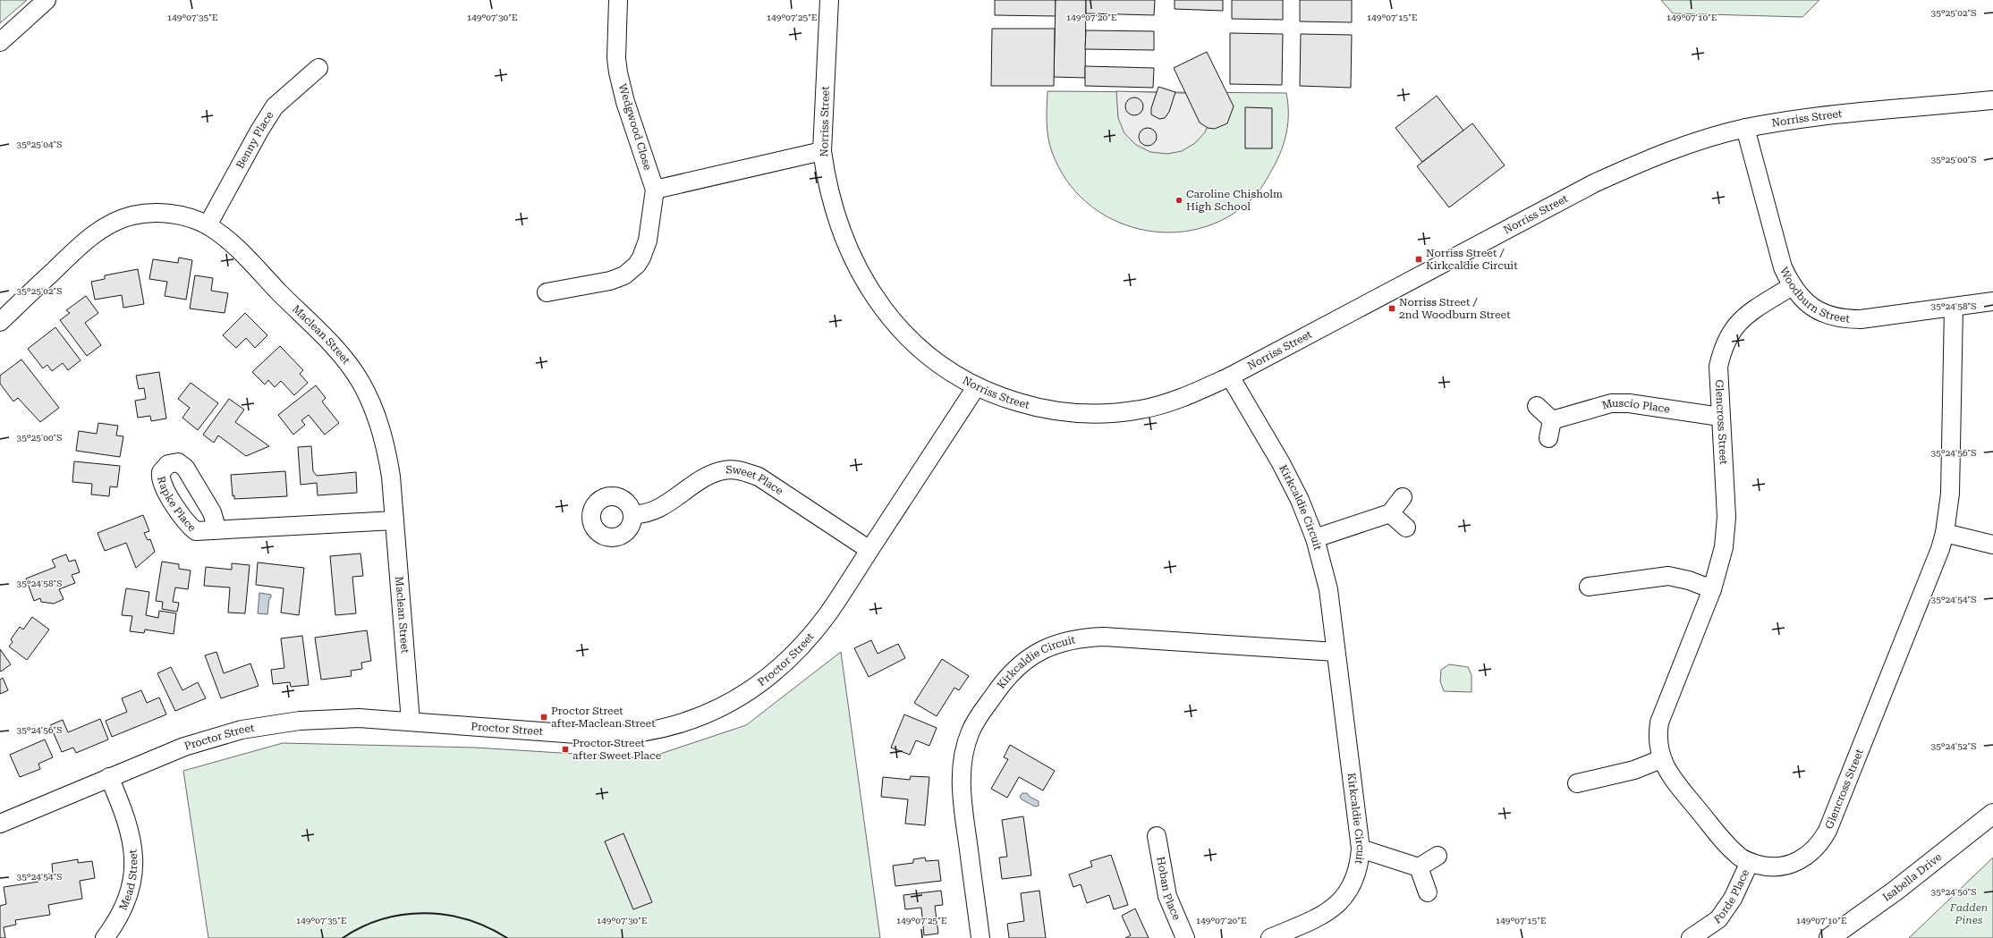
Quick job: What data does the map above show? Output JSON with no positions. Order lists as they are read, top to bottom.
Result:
{
  "streets": {
    "main road": ["Isabella Drive"],
    "street": [
      "Norriss Street",
      "Wedgwood Close",
      "Benny Place",
      "Woodburn Street",
      "Maclean Street",
      "Muscio Place",
      "Glencross Street",
      "Sweet Place",
      "Rapke Place",
      "Kirkcaldie Circuit",
      "Proctor Street",
      "Mead Street",
      "Hoban Place",
      "Forde Place"
    ]
  },
  "crossings": [
    ["Norriss Street", "Woodburn Street"],
    ["Norriss Street", "Kirkcaldie Circuit"],
    ["Norriss Street", "Proctor Street"],
    ["Benny Place", "Maclean Street"],
    ["Woodburn Street", "Glencross Street"],
    ["Maclean Street", "Rapke Place"],
    ["Maclean Street", "Proctor Street"],
    ["Muscio Place", "Glencross Street"],
    ["Glencross Street", "Forde Place"],
    ["Sweet Place", "Proctor Street"],
    ["Proctor Street", "Mead Street"]
  ],
  "parks": ["Fadden Pines"],
  "places": {
    "other": ["Caroline Chisholm High School"],
    "transit": [
      "Norriss Street / Kirkcaldie Circuit",
      "Norriss Street / 2nd Woodburn Street",
      "Proctor Street after Maclean Street",
      "Proctor Street after Sweet Place"
    ]
  },
  "coordinates": [
    "35°25'02\"S",
    "149°07'35\"E",
    "149°07'30\"E",
    "149°07'25\"E",
    "149°07'20\"E",
    "149°07'15\"E",
    "149°07'10\"E",
    "35°25'04\"S",
    "35°25'00\"S",
    "35°24'58\"S",
    "35°24'56\"S",
    "35°24'54\"S",
    "35°24'52\"S",
    "35°24'50\"S"
  ]
}
